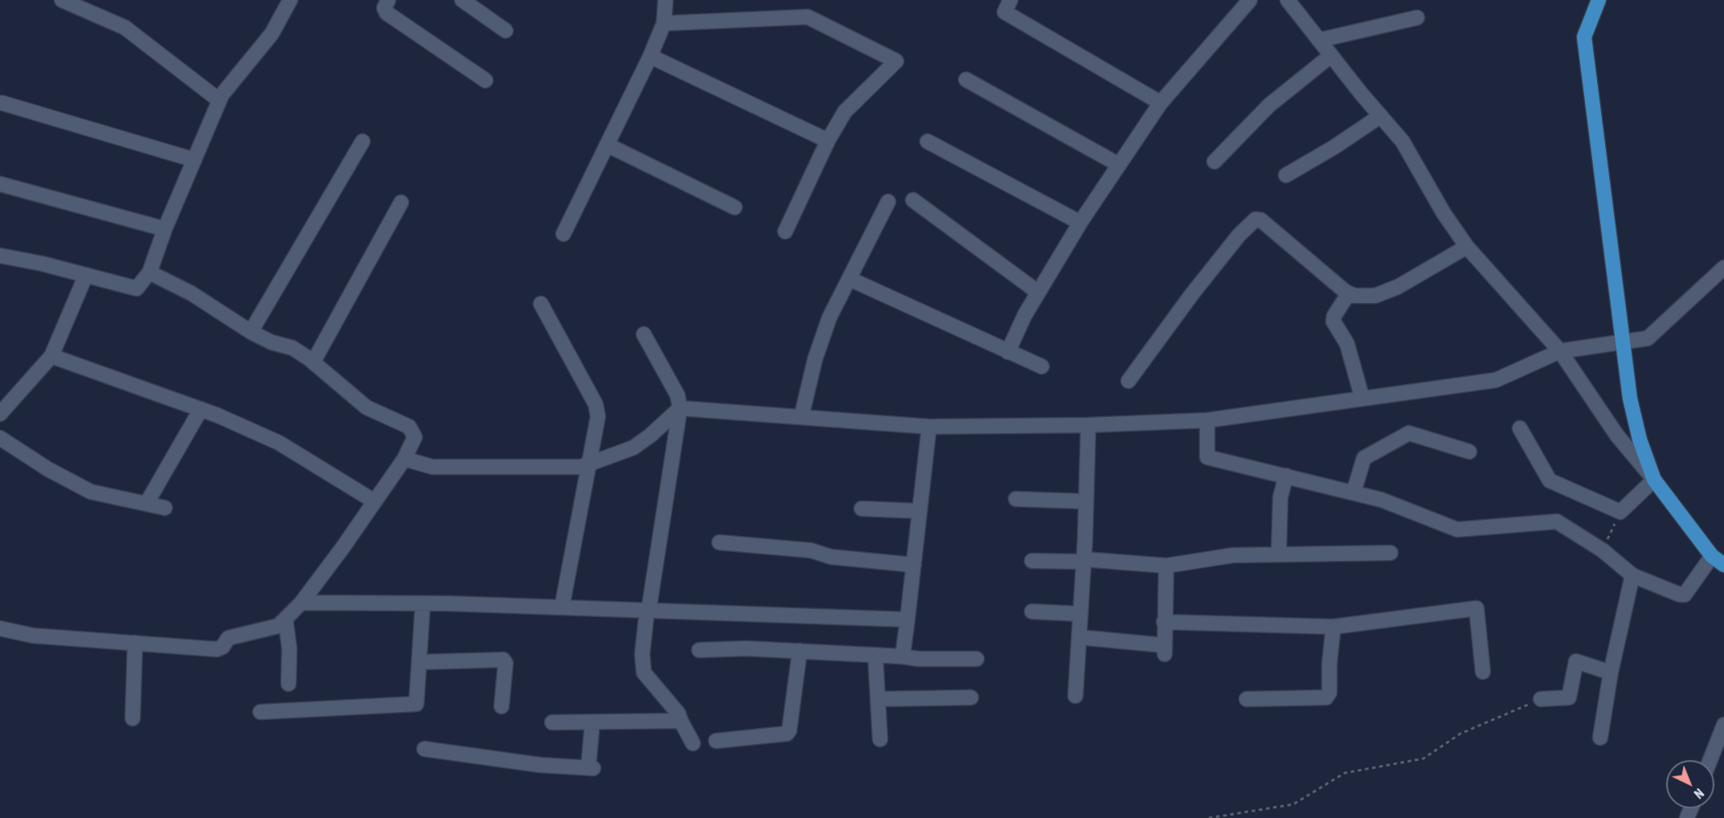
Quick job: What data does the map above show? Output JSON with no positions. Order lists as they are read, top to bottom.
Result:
{
  "north": "bottom right"
}
